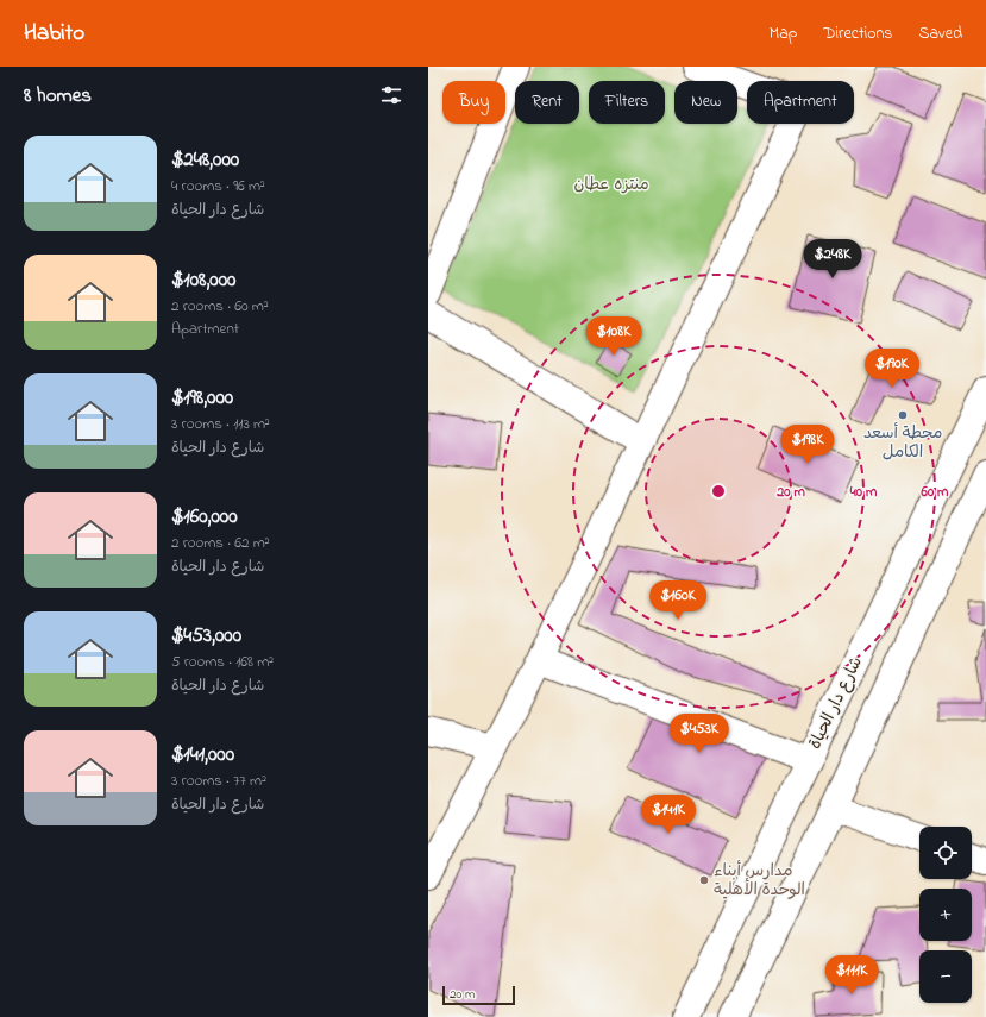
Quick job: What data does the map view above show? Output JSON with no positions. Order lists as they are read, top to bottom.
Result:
{
  "streets": {
    "street": ["شارع دار الحياة"]
  },
  "parks": ["منتزه عطان"],
  "places": ["محطة أسعد الكامل", "مدارس أبناء الوحدة الأهلية"],
  "scale_bar": "20 m",
  "page": {
    "header": "Habito",
    "nav": ["Map", "Directions", "Saved"],
    "heading": "8 homes",
    "chip": [
      "Buy",
      "Rent",
      "Filters",
      "New",
      "Apartment"
    ],
    "list": [
      {
        "name": "$248,000",
        "note": "4 rooms · 96 m² · شارع دار الحياة"
      },
      {
        "name": "$108,000",
        "note": "2 rooms · 60 m² · Apartment"
      },
      {
        "name": "$198,000",
        "note": "3 rooms · 113 m² · شارع دار الحياة"
      },
      {
        "name": "$160,000",
        "note": "2 rooms · 62 m² · شارع دار الحياة"
      },
      {
        "name": "$453,000",
        "note": "5 rooms · 168 m² · شارع دار الحياة"
      },
      {
        "name": "$141,000",
        "note": "3 rooms · 77 m² · شارع دار الحياة"
      }
    ],
    "price": [
      "$248K",
      "$108K",
      "$190K",
      "$198K",
      "$160K",
      "$453K",
      "$141K",
      "$111K"
    ],
    "map_buttons": ["+", "−"],
    "scale": "20 m"
  },
  "rings": ["20 m", "40 m", "60 m"]
}
